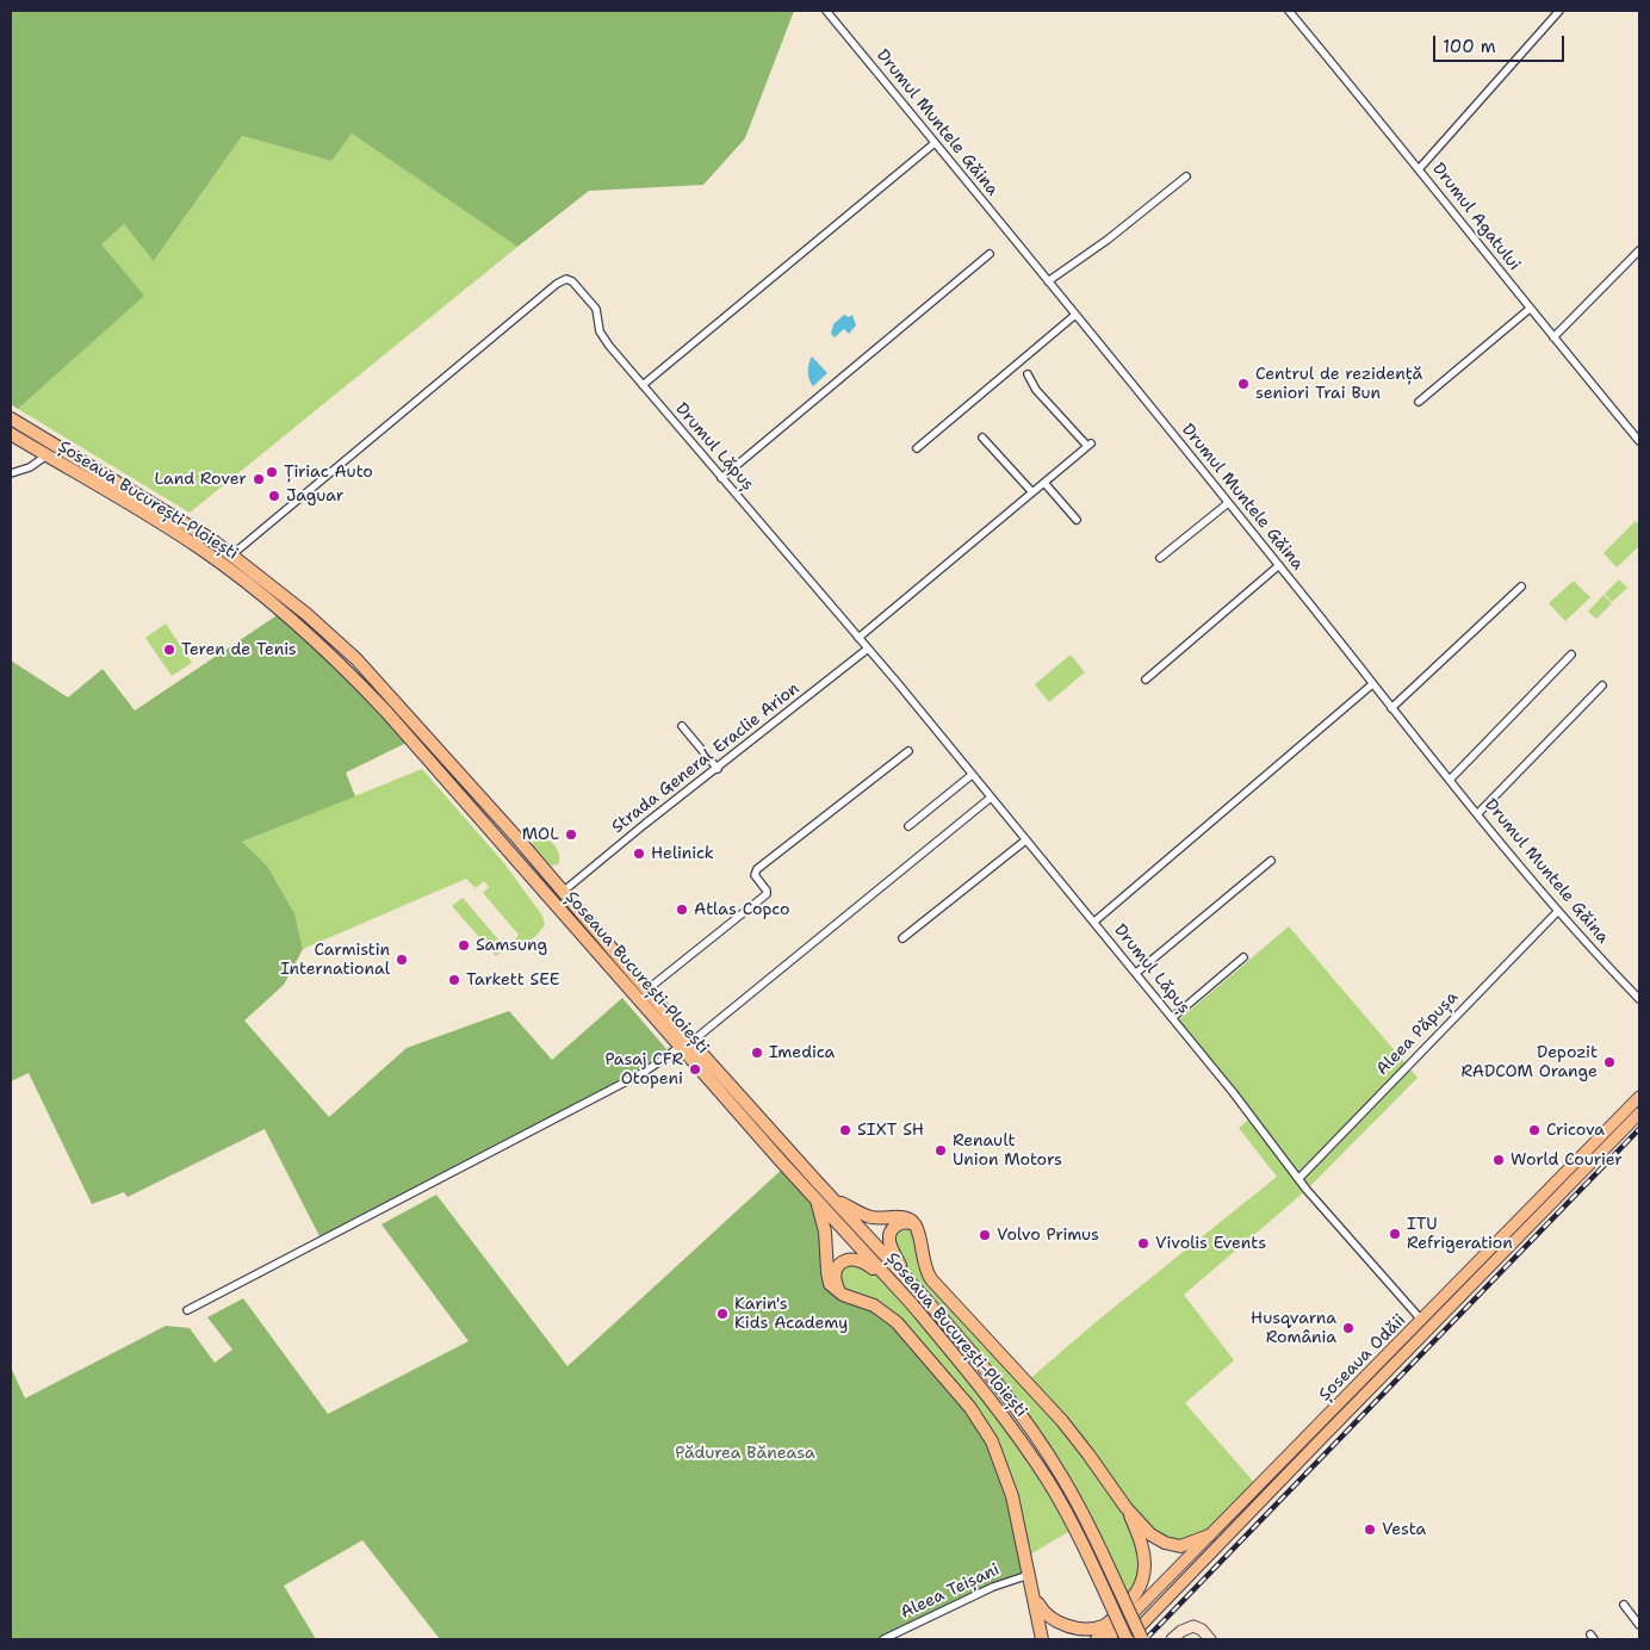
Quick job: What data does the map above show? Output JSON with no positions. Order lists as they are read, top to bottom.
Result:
{
  "streets": {
    "highway": ["Șoseaua București-Ploiești"],
    "main road": ["Șoseaua Odăii"],
    "street": [
      "Drumul Muntele Găina",
      "Drumul Agatului",
      "Drumul Lăpuș",
      "Strada General Eraclie Arion",
      "Aleea Păpușa",
      "Aleea Teișani"
    ]
  },
  "crossings": [
    ["Drumul Muntele Găina", "Aleea Păpușa"],
    ["Drumul Lăpuș", "Șoseaua București-Ploiești"],
    ["Drumul Lăpuș", "Strada General Eraclie Arion"],
    ["Drumul Lăpuș", "Aleea Păpușa"],
    ["Drumul Lăpuș", "Șoseaua Odăii"],
    ["Șoseaua București-Ploiești", "Strada General Eraclie Arion"],
    ["Șoseaua București-Ploiești", "Șoseaua Odăii"]
  ],
  "parks": ["Pădurea Băneasa"],
  "places": [
    "Centrul de rezidență seniori Trai Bun",
    "Țiriac Auto",
    "Land Rover",
    "Jaguar",
    "Teren de Tenis",
    "MOL",
    "Helinick",
    "Atlas Copco",
    "Samsung",
    "Carmistin International",
    "Tarkett SEE",
    "Imedica",
    "Depozit RADCOM Orange",
    "Pasaj CFR Otopeni",
    "SIXT SH",
    "Cricova",
    "Renault Union Motors",
    "World Courier",
    "ITU Refrigeration",
    "Volvo Primus",
    "Vivolis Events",
    "Karin's Kids Academy",
    "Husqvarna România",
    "Vesta"
  ],
  "scale_bar": "100 m"
}
